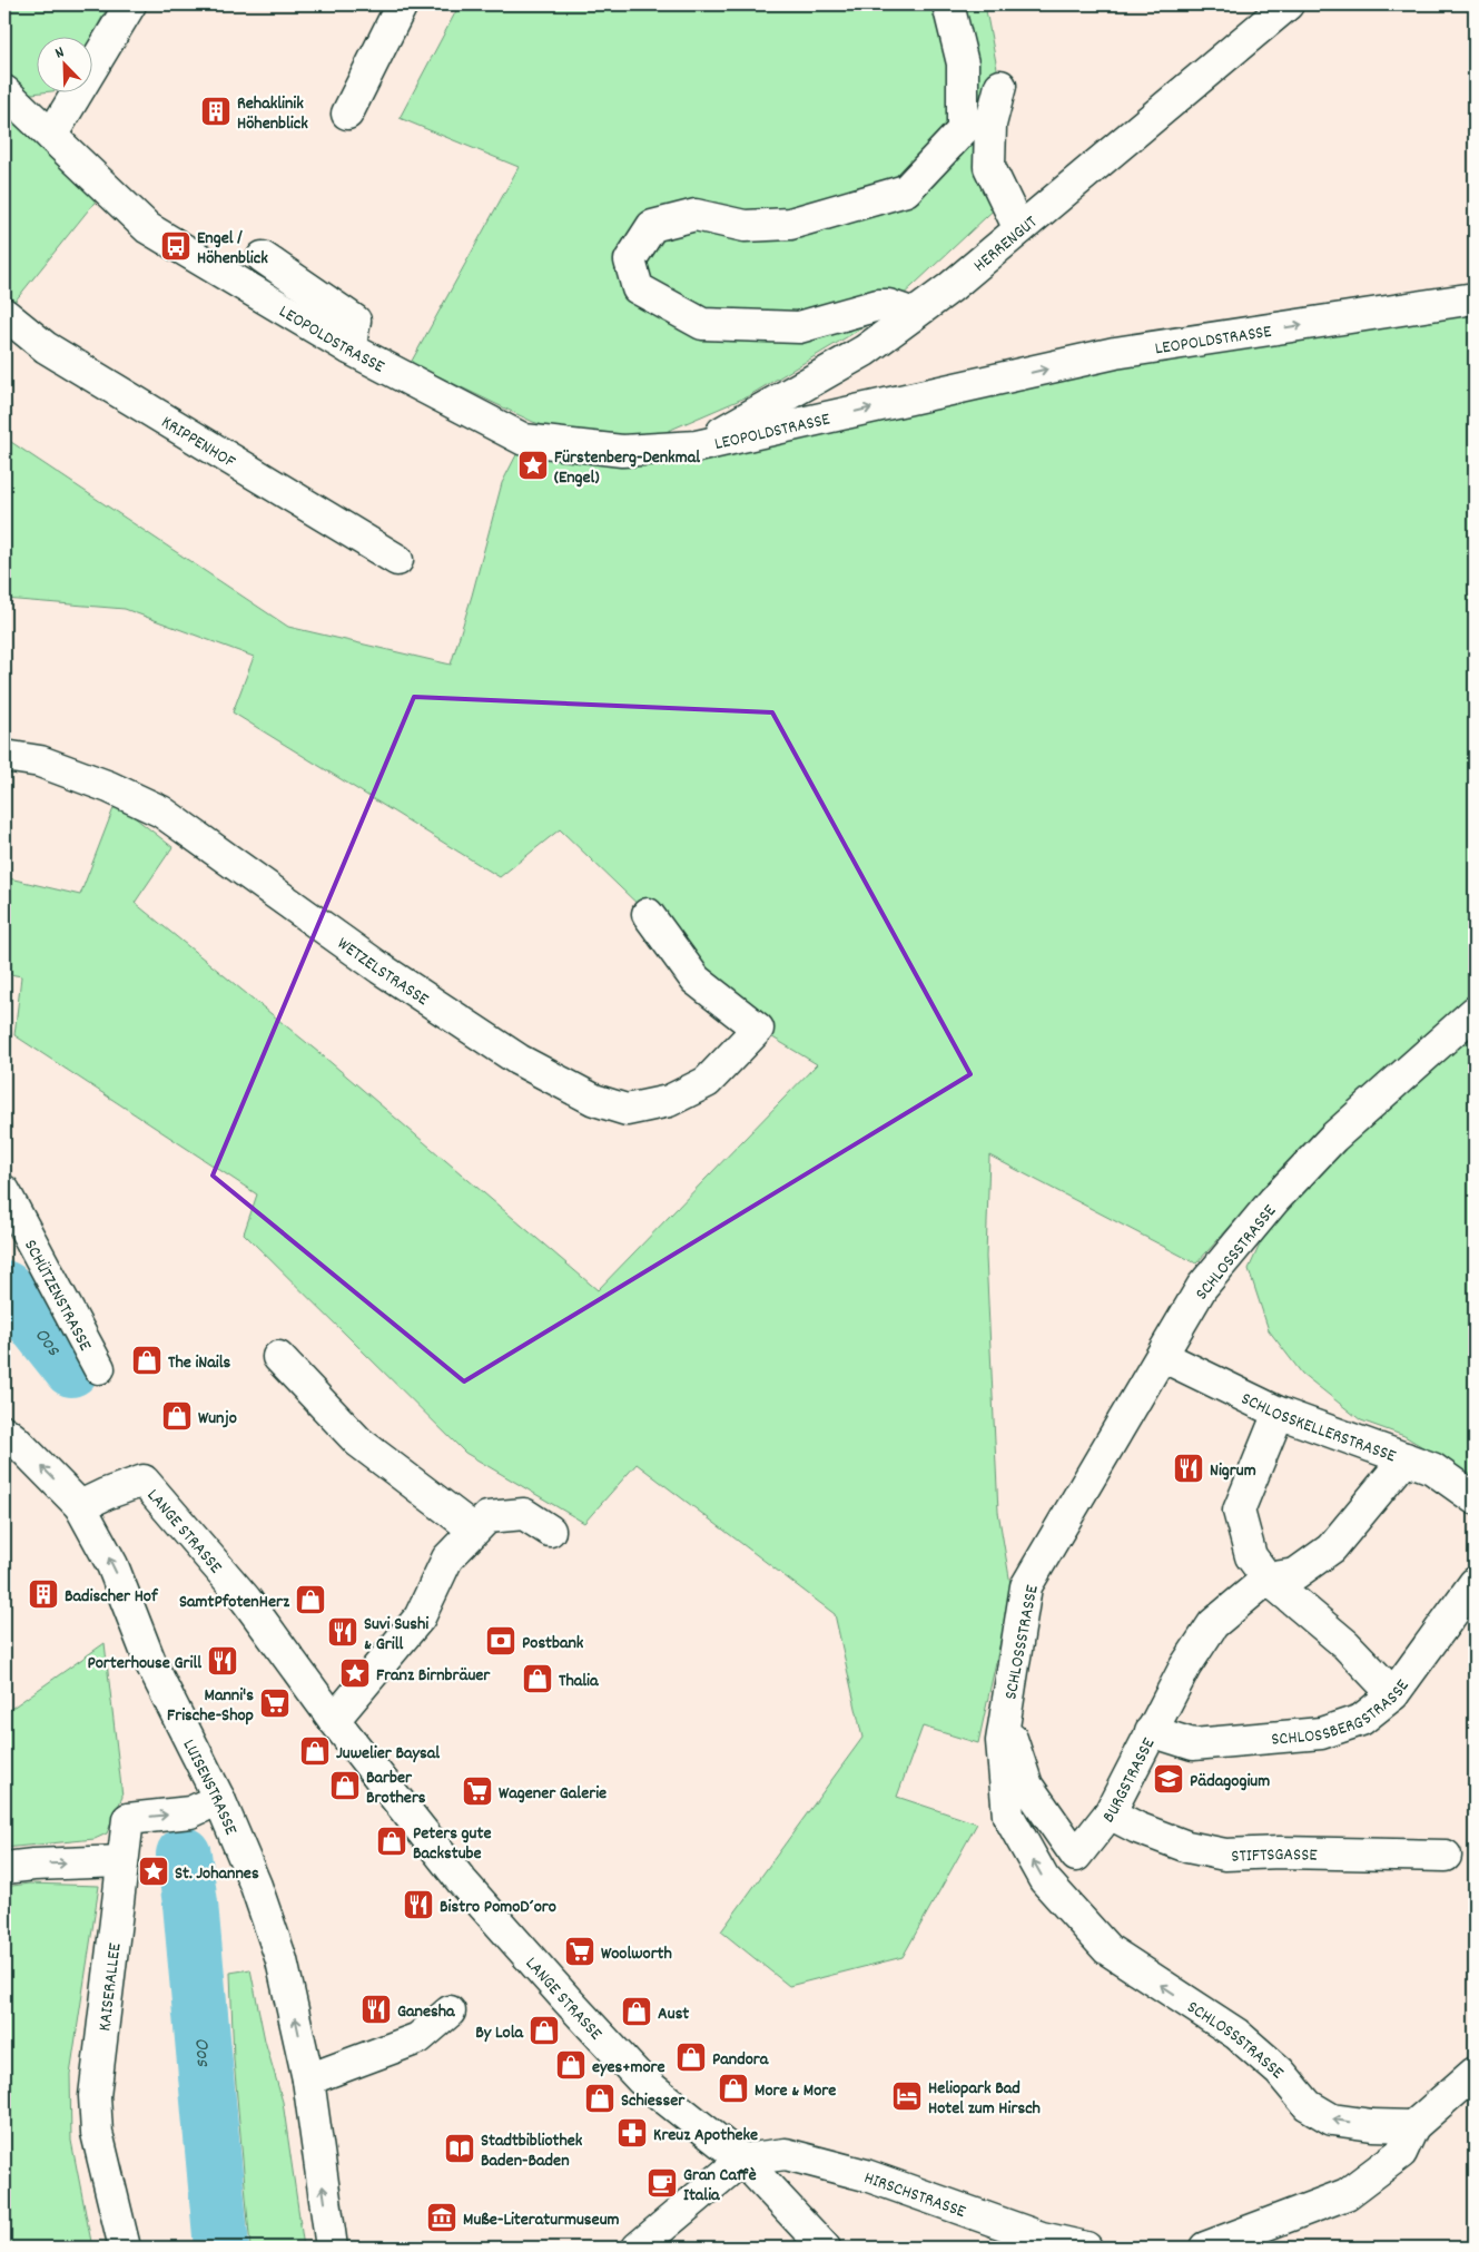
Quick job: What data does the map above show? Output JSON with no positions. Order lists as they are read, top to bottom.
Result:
{
  "streets": {
    "street": [
      "HERRENGUT",
      "LEOPOLDSTRASSE",
      "KRIPPENHOF",
      "WETZELSTRASSE",
      "SCHLOSSSTRASSE",
      "SCHÜTZENSTRASSE",
      "SCHLOSSKELLERSTRASSE",
      "LANGE STRASSE",
      "SCHLOSSBERGSTRASSE",
      "BURGSTRASSE",
      "LUISENSTRASSE",
      "STIFTSGASSE",
      "KAISERALLEE",
      "HIRSCHSTRASSE"
    ]
  },
  "crossings": [
    ["HERRENGUT", "LEOPOLDSTRASSE"],
    ["SCHLOSSSTRASSE", "SCHLOSSKELLERSTRASSE"],
    ["SCHLOSSSTRASSE", "BURGSTRASSE"],
    ["LANGE STRASSE", "LUISENSTRASSE"],
    ["LANGE STRASSE", "HIRSCHSTRASSE"],
    ["SCHLOSSBERGSTRASSE", "BURGSTRASSE"],
    ["BURGSTRASSE", "STIFTSGASSE"],
    ["LUISENSTRASSE", "KAISERALLEE"]
  ],
  "one_way": ["LEOPOLDSTRASSE", "SCHLOSSSTRASSE", "LUISENSTRASSE"],
  "water": ["Oos"],
  "places": {
    "building": ["Rehaklinik Höhenblick", "Badischer Hof"],
    "bus stop": ["Engel / Höhenblick"],
    "place": ["Fürstenberg-Denkmal (Engel)", "Franz Birnbräuer", "St. Johannes"],
    "shop": [
      "The iNails",
      "Wunjo",
      "SamtPfotenHerz",
      "Thalia",
      "Juwelier Baysal",
      "Barber Brothers",
      "Peters gute Backstube",
      "Aust",
      "By Lola",
      "Pandora",
      "eyes+more",
      "More & More",
      "Schiesser"
    ],
    "restaurant": [
      "Nigrum",
      "Suvi Sushi & Grill",
      "Porterhouse Grill",
      "Bistro PomoD´oro",
      "Ganesha"
    ],
    "bank": ["Postbank"],
    "supermarket": ["Manni's Frische-Shop", "Wagener Galerie", "Woolworth"],
    "school or university": ["Pädagogium"],
    "hotel": ["Heliopark Bad Hotel zum Hirsch"],
    "pharmacy": ["Kreuz Apotheke"],
    "library": ["Stadtbibliothek Baden-Baden"],
    "cafe": ["Gran Caffè Italia"],
    "museum": ["Muße-Literaturmuseum"]
  },
  "north": "top left"
}
